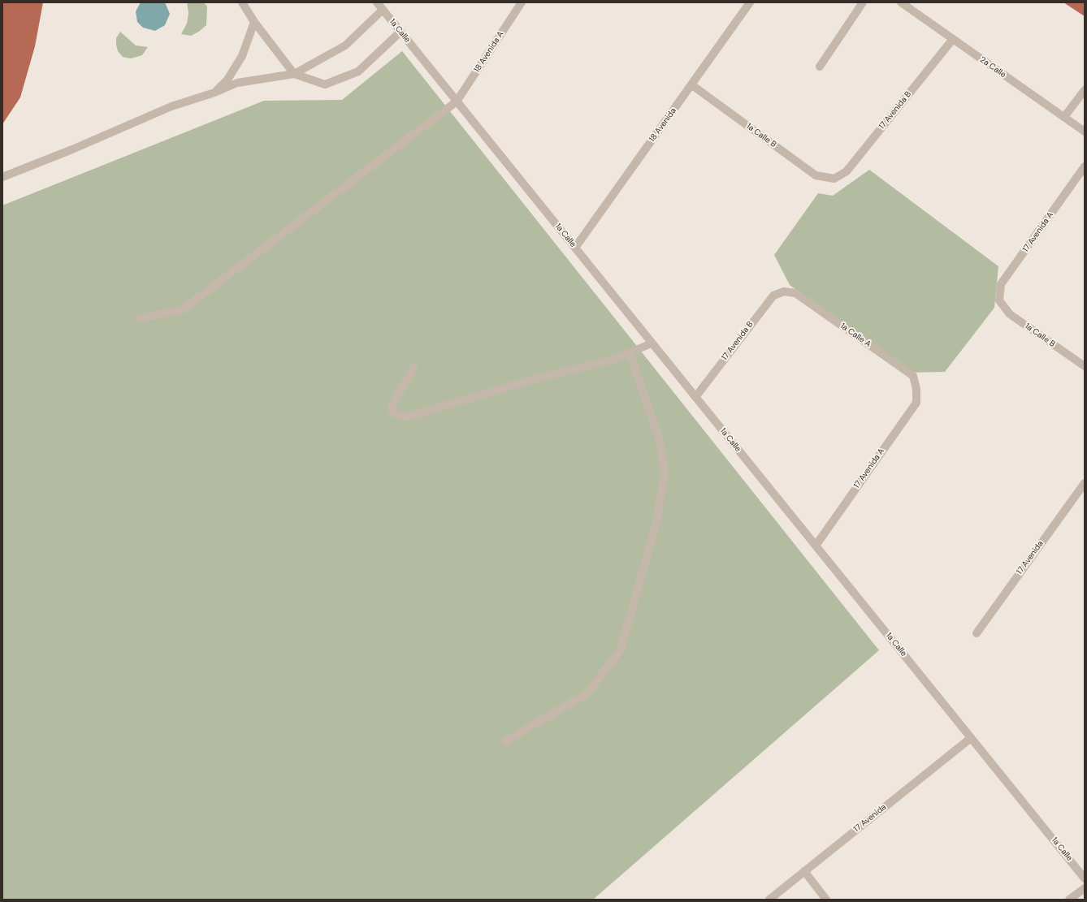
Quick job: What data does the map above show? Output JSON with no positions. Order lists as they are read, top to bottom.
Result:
{
  "streets": {
    "street": [
      "1a Calle",
      "18 Avenida A",
      "2a Calle",
      "17 Avenida B",
      "18 Avenida",
      "1a Calle B",
      "17 Avenida A",
      "1a Calle A",
      "17 Avenida"
    ]
  },
  "crossings": [
    ["1a Calle", "18 Avenida A"],
    ["1a Calle", "17 Avenida B"],
    ["1a Calle", "18 Avenida"],
    ["1a Calle", "17 Avenida A"],
    ["1a Calle", "17 Avenida"],
    ["2a Calle", "17 Avenida B"],
    ["17 Avenida B", "1a Calle B"],
    ["17 Avenida B", "1a Calle A"],
    ["18 Avenida", "1a Calle B"],
    ["1a Calle B", "17 Avenida A"],
    ["17 Avenida A", "1a Calle A"]
  ]
}
